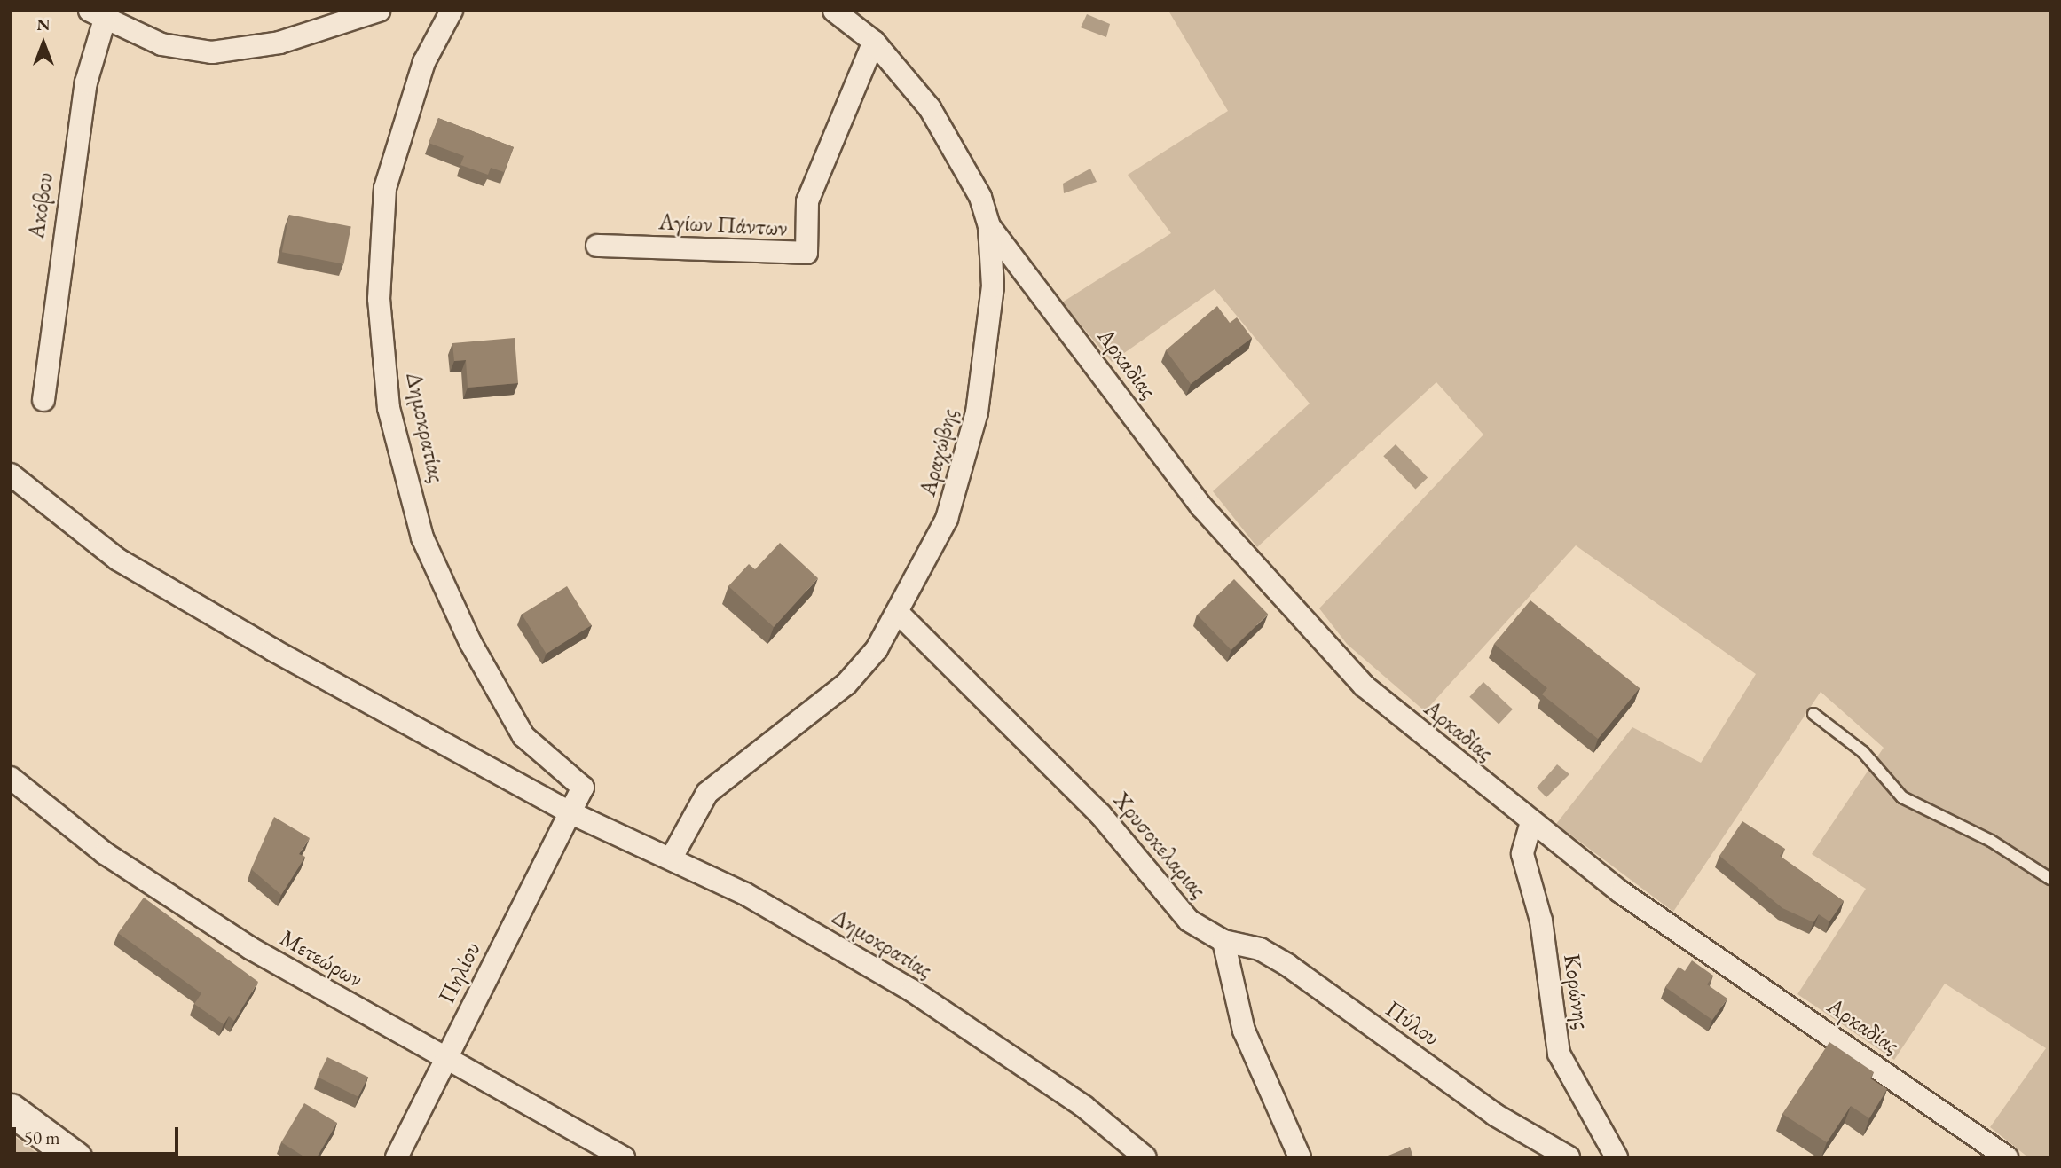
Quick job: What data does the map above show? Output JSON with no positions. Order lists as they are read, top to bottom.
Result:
{
  "streets": {
    "street": [
      "Ακόβου",
      "Αγίων Πάντων",
      "Αρκαδίας",
      "Δημοκρατίας",
      "Αραχώβης",
      "Χρυσοκελαριας",
      "Μετεώρων",
      "Πηλίου",
      "Κορώνης",
      "Πύλου"
    ]
  },
  "crossings": [
    ["Αγίων Πάντων", "Αραχώβης"],
    ["Αρκαδίας", "Αραχώβης"],
    ["Αρκαδίας", "Κορώνης"],
    ["Δημοκρατίας", "Αραχώβης"],
    ["Δημοκρατίας", "Πηλίου"],
    ["Αραχώβης", "Χρυσοκελαριας"],
    ["Χρυσοκελαριας", "Πύλου"],
    ["Μετεώρων", "Πηλίου"]
  ],
  "scale_bar": "50 m",
  "north": "top"
}
